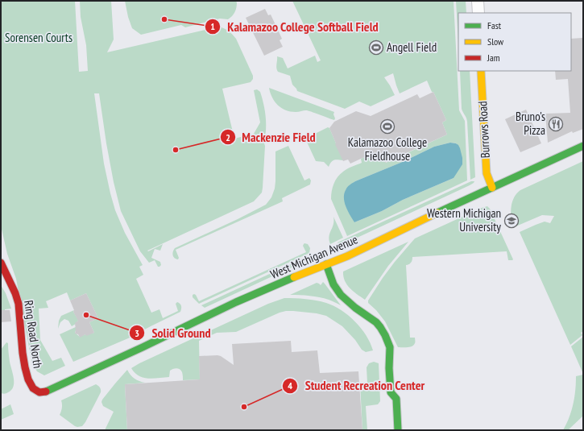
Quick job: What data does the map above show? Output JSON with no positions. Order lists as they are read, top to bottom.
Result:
{
  "streets": {
    "street": ["Burrows Road", "West Michigan Avenue", "Ring Road North"]
  },
  "crossings": [
    ["Burrows Road", "West Michigan Avenue"],
    ["West Michigan Avenue", "Ring Road North"]
  ],
  "parks": ["Sorensen Courts"],
  "places": {
    "other": [
      "Kalamazoo College Softball Field",
      "Mackenzie Field",
      "Solid Ground",
      "Student Recreation Center"
    ],
    "sports": ["Angell Field", "Kalamazoo College Fieldhouse"],
    "restaurant": ["Bruno's Pizza"],
    "school or university": ["Western Michigan University"]
  },
  "legend": ["Fast", "Slow", "Jam"]
}
